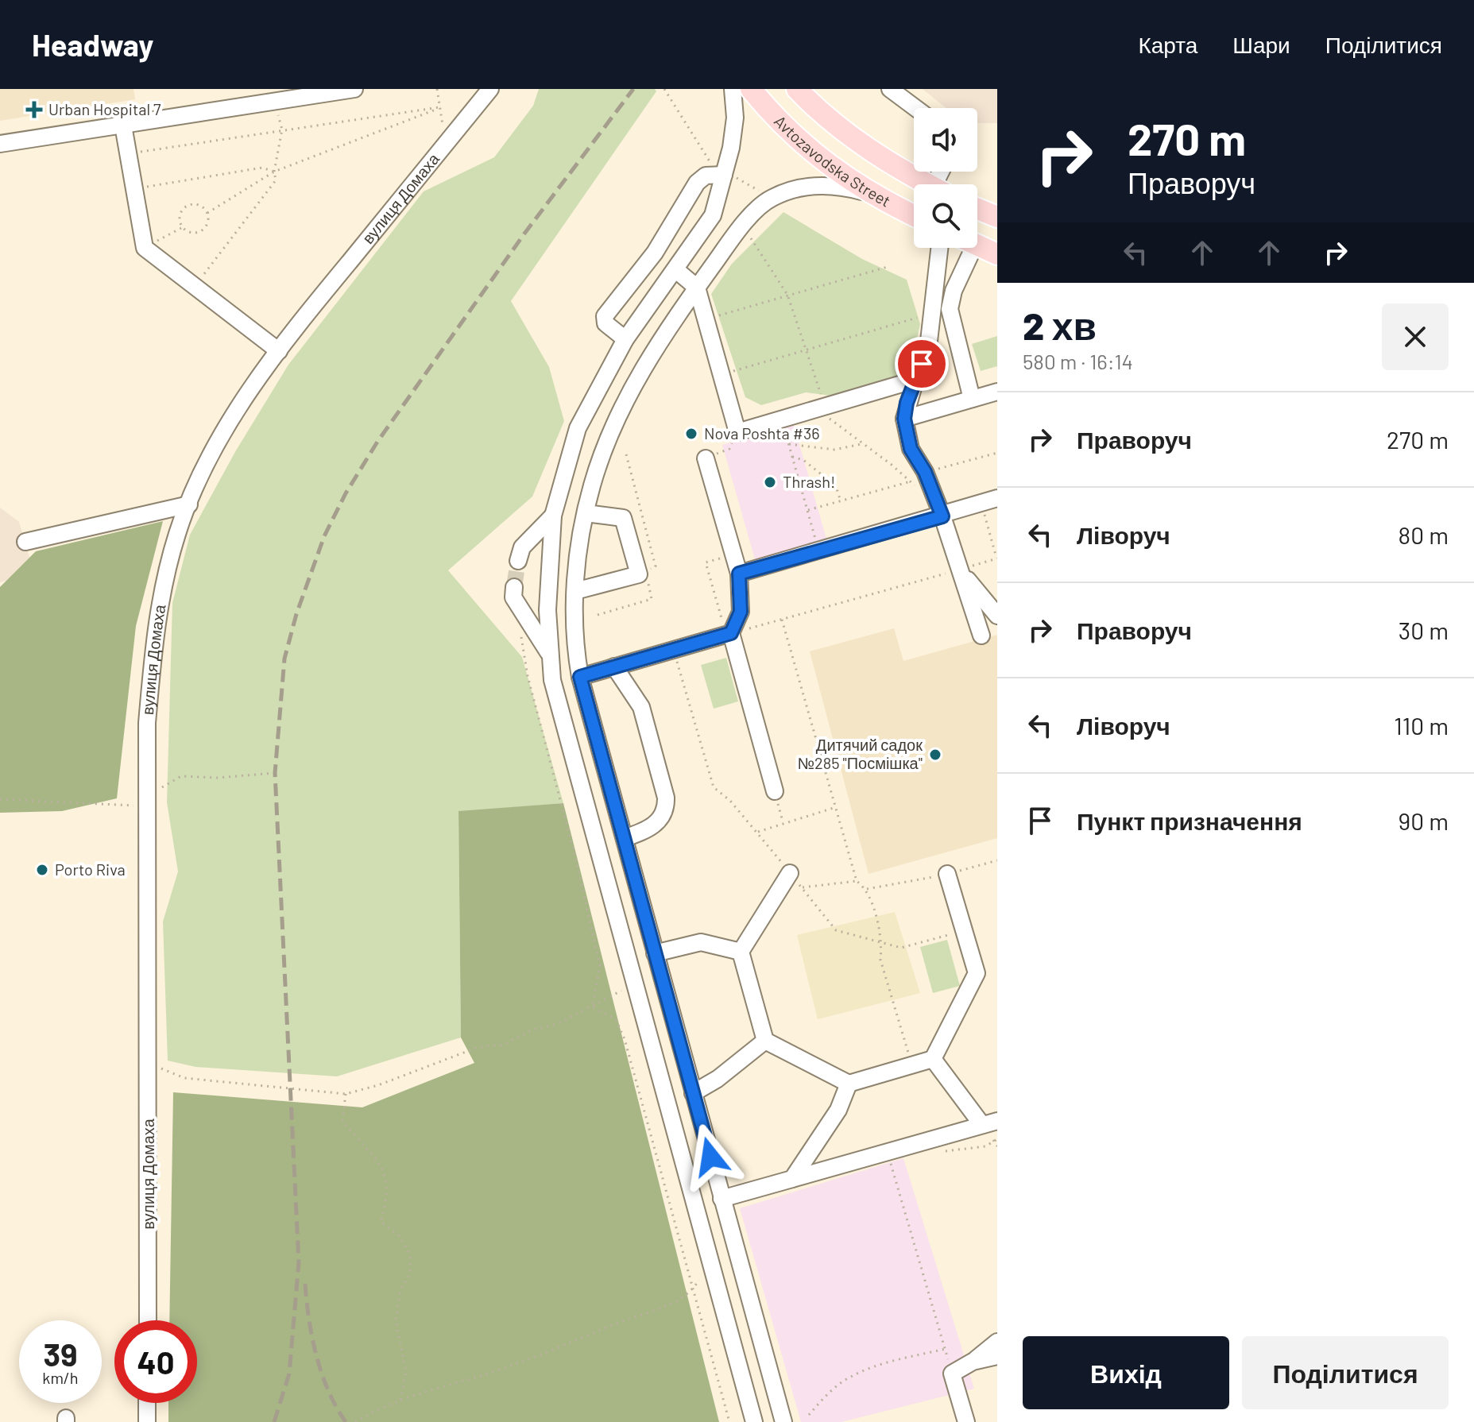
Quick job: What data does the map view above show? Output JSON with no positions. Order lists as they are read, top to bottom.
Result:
{
  "streets": {
    "main road": ["Avtozavodska Street"],
    "street": ["вулиця Домаха"]
  },
  "places": {
    "health": ["Urban Hospital 7"],
    "other": [
      "Nova Poshta #36",
      "Thrash!",
      "Дитячий садок №285 \"Посмішка\"",
      "Porto Riva"
    ]
  },
  "page": {
    "header": "Headway",
    "nav": ["Карта", "Шари", "Поділитися"],
    "turn": ["270 m", "Праворуч"],
    "heading": ["2 хв", "580 m · 16:14"],
    "list": [
      {
        "name": "Праворуч",
        "value": "270 m"
      },
      {
        "name": "Ліворуч",
        "value": "80 m"
      },
      {
        "name": "Праворуч",
        "value": "30 m"
      },
      {
        "name": "Ліворуч",
        "value": "110 m"
      },
      {
        "name": "Пункт призначення",
        "value": "90 m"
      }
    ],
    "speed": "39 km/h",
    "limit": "40",
    "buttons": ["Вихід", "Поділитися"]
  }
}
